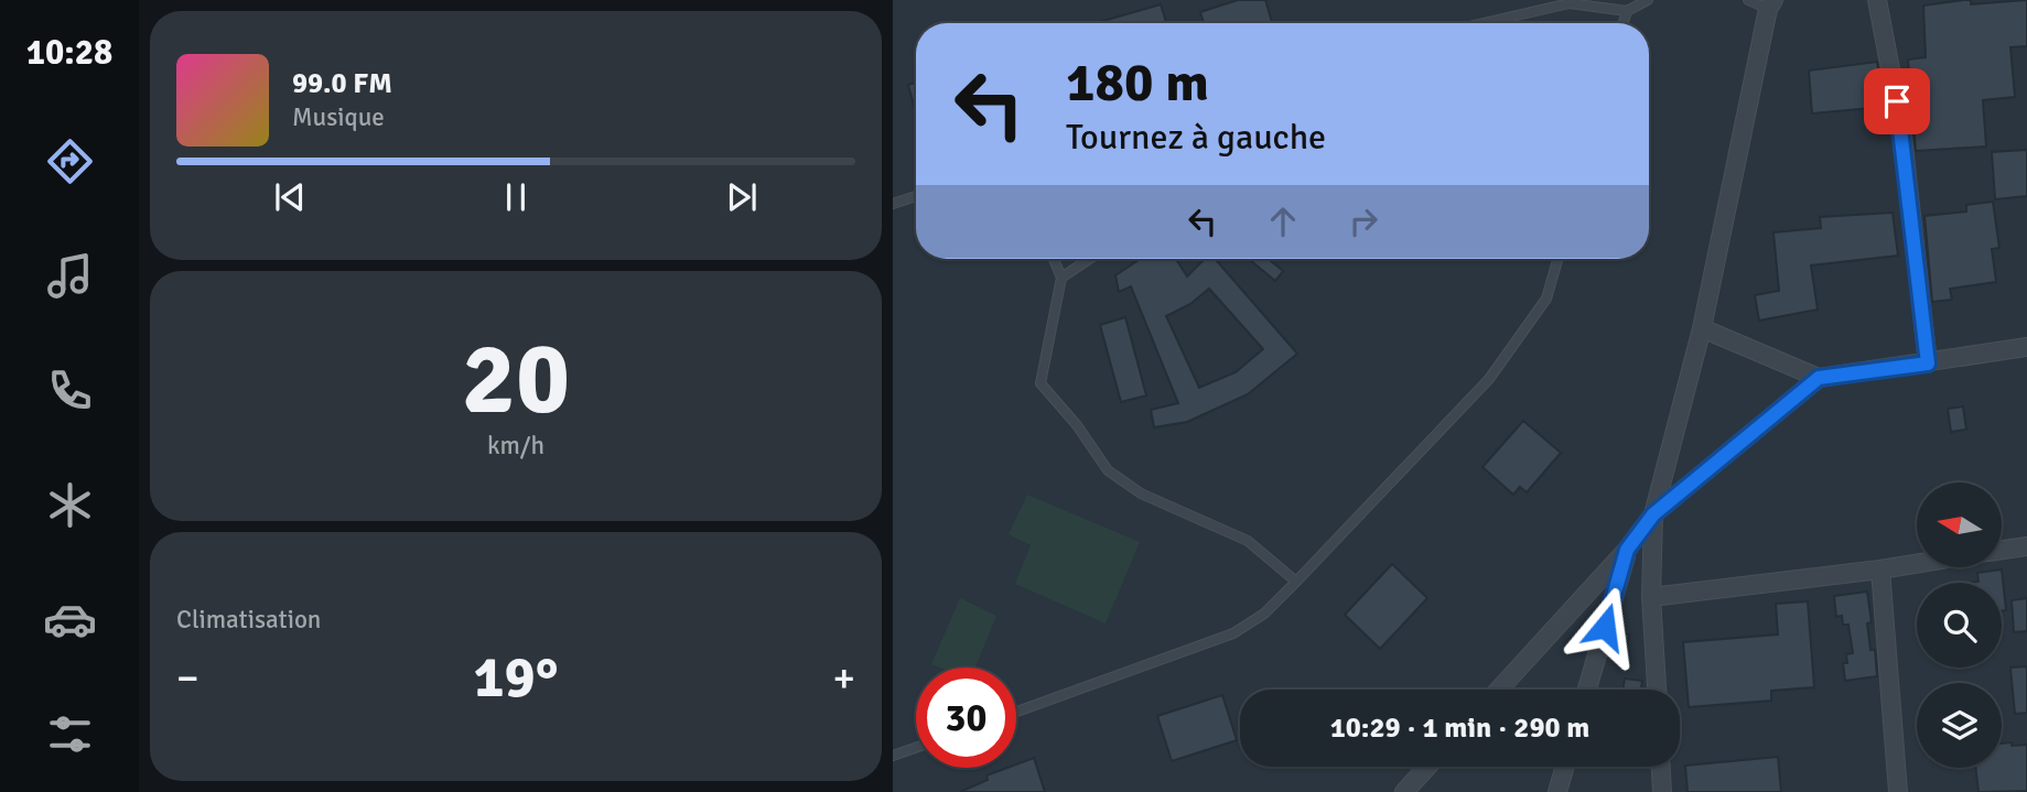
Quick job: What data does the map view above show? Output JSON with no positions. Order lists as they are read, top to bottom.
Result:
{
  "north": "left",
  "page": {
    "tabs": "10:28",
    "turn": ["180 m", "Tournez à gauche"],
    "song": ["99.0 FM", "Musique"],
    "tile": [
      ["20", "km/h"],
      "Climatisation"
    ],
    "heat": ["−", "19°", "+"],
    "limit": "30",
    "trip": "10:29 · 1 min · 290 m"
  }
}
